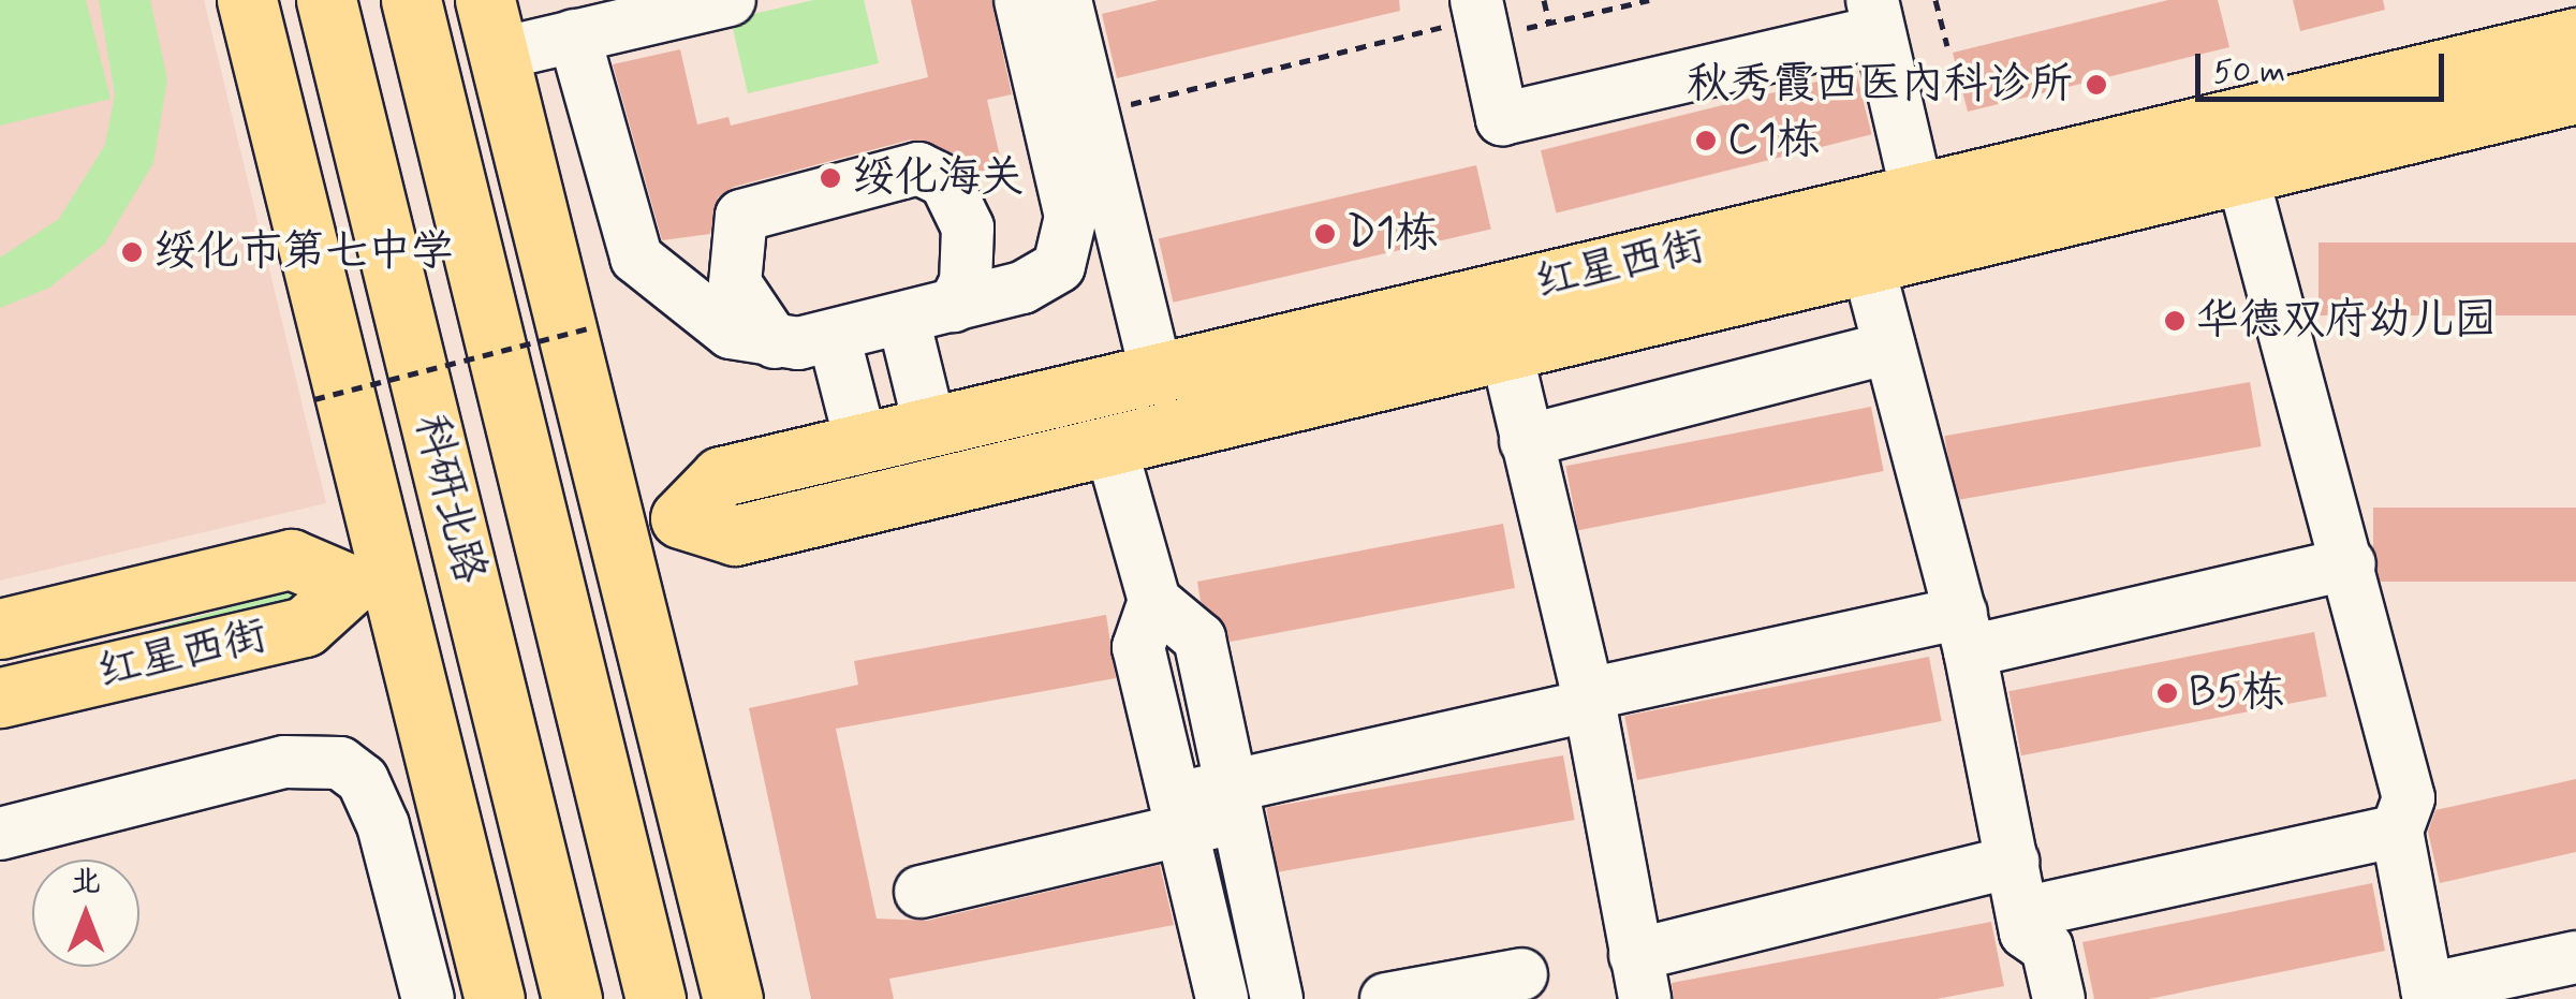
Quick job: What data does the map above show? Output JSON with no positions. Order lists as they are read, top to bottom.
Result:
{
  "streets": {
    "main road": ["红星西街", "科研北路"]
  },
  "crossings": [
    ["红星西街", "科研北路"]
  ],
  "places": [
    "秋秀霞西医内科诊所",
    "C1栋",
    "绥化海关",
    "D1栋",
    "绥化市第七中学",
    "华德双府幼儿园",
    "B5栋"
  ],
  "scale_bar": "50 m",
  "north": "top"
}
